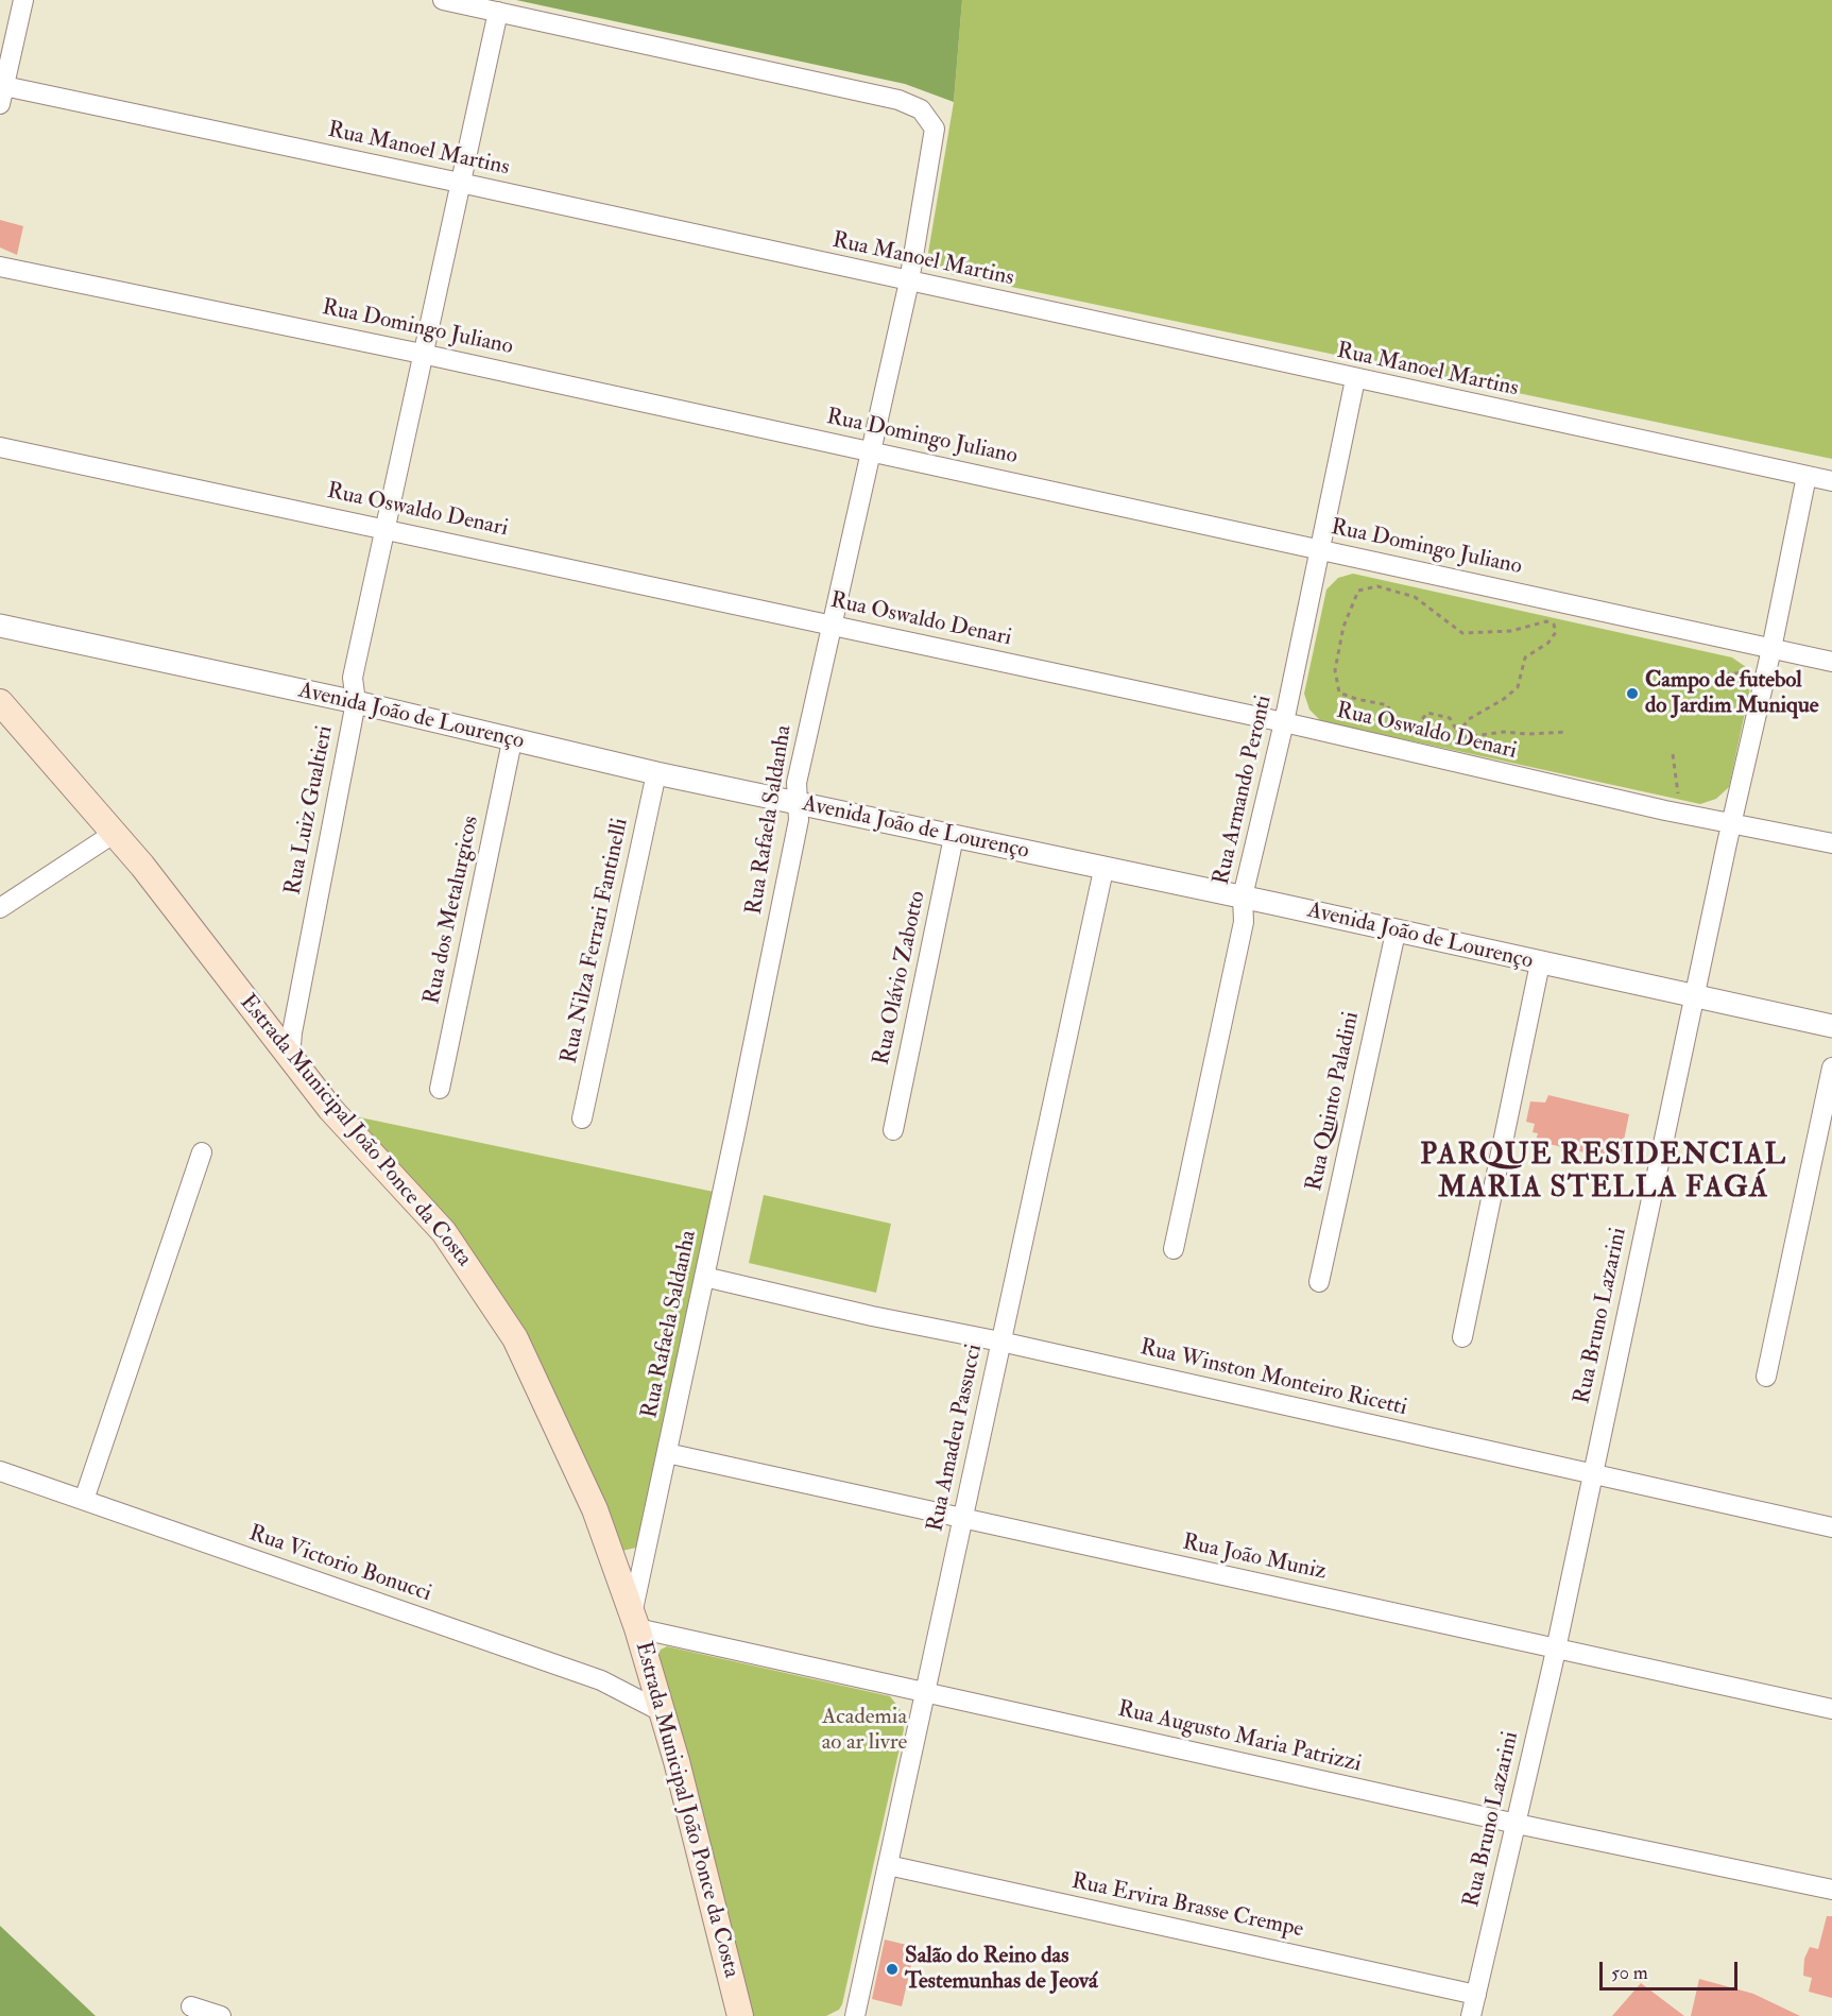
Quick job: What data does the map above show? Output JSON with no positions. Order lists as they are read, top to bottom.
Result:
{
  "streets": {
    "main road": ["Estrada Municipal João Ponce da Costa"],
    "street": [
      "Rua Manoel Martins",
      "Rua Domingo Juliano",
      "Rua Oswaldo Denari",
      "Avenida João de Lourenço",
      "Rua Armando Peronti",
      "Rua Luiz Gualtieri",
      "Rua Rafaela Saldanha",
      "Rua dos Metalurgicos",
      "Rua Nilza Ferrari Fantinelli",
      "Rua Olávio Zabotto",
      "Rua Quinto Paladini",
      "Rua Bruno Lazarini",
      "Rua Winston Monteiro Ricetti",
      "Rua Amadeu Passucci",
      "Rua João Muniz",
      "Rua Victorio Bonucci",
      "Rua Augusto Maria Patrizzi",
      "Rua Ervira Brasse Crempe"
    ]
  },
  "crossings": [
    ["Rua Manoel Martins", "Rua Armando Peronti"],
    ["Rua Manoel Martins", "Rua Luiz Gualtieri"],
    ["Rua Manoel Martins", "Rua Rafaela Saldanha"],
    ["Rua Manoel Martins", "Rua Bruno Lazarini"],
    ["Rua Domingo Juliano", "Rua Armando Peronti"],
    ["Rua Domingo Juliano", "Rua Luiz Gualtieri"],
    ["Rua Domingo Juliano", "Rua Rafaela Saldanha"],
    ["Rua Domingo Juliano", "Rua Bruno Lazarini"],
    ["Rua Oswaldo Denari", "Rua Armando Peronti"],
    ["Rua Oswaldo Denari", "Rua Luiz Gualtieri"],
    ["Rua Oswaldo Denari", "Rua Rafaela Saldanha"],
    ["Rua Oswaldo Denari", "Rua Bruno Lazarini"],
    ["Avenida João de Lourenço", "Rua Armando Peronti"],
    ["Avenida João de Lourenço", "Rua Luiz Gualtieri"],
    ["Avenida João de Lourenço", "Rua Rafaela Saldanha"],
    ["Avenida João de Lourenço", "Rua dos Metalurgicos"],
    ["Avenida João de Lourenço", "Rua Nilza Ferrari Fantinelli"],
    ["Avenida João de Lourenço", "Rua Olávio Zabotto"],
    ["Avenida João de Lourenço", "Rua Quinto Paladini"],
    ["Avenida João de Lourenço", "Rua Bruno Lazarini"],
    ["Avenida João de Lourenço", "Rua Amadeu Passucci"],
    ["Rua Luiz Gualtieri", "Rua Rafaela Saldanha"],
    ["Rua Luiz Gualtieri", "Estrada Municipal João Ponce da Costa"],
    ["Rua Rafaela Saldanha", "Estrada Municipal João Ponce da Costa"],
    ["Rua Rafaela Saldanha", "Rua Winston Monteiro Ricetti"],
    ["Rua Rafaela Saldanha", "Rua João Muniz"],
    ["Rua Rafaela Saldanha", "Rua Augusto Maria Patrizzi"],
    ["Estrada Municipal João Ponce da Costa", "Rua Victorio Bonucci"],
    ["Estrada Municipal João Ponce da Costa", "Rua Augusto Maria Patrizzi"],
    ["Rua Bruno Lazarini", "Rua Winston Monteiro Ricetti"],
    ["Rua Bruno Lazarini", "Rua João Muniz"],
    ["Rua Bruno Lazarini", "Rua Augusto Maria Patrizzi"],
    ["Rua Bruno Lazarini", "Rua Ervira Brasse Crempe"],
    ["Rua Winston Monteiro Ricetti", "Rua Amadeu Passucci"],
    ["Rua Amadeu Passucci", "Rua João Muniz"],
    ["Rua Amadeu Passucci", "Rua Augusto Maria Patrizzi"],
    ["Rua Amadeu Passucci", "Rua Ervira Brasse Crempe"]
  ],
  "districts": ["PARQUE RESIDENCIAL MARIA STELLA FAGÁ"],
  "parks": ["Academia ao ar livre"],
  "places": ["Campo de futebol do Jardim Munique", "Salão do Reino das Testemunhas de Jeová"],
  "scale_bar": "50 m"
}
